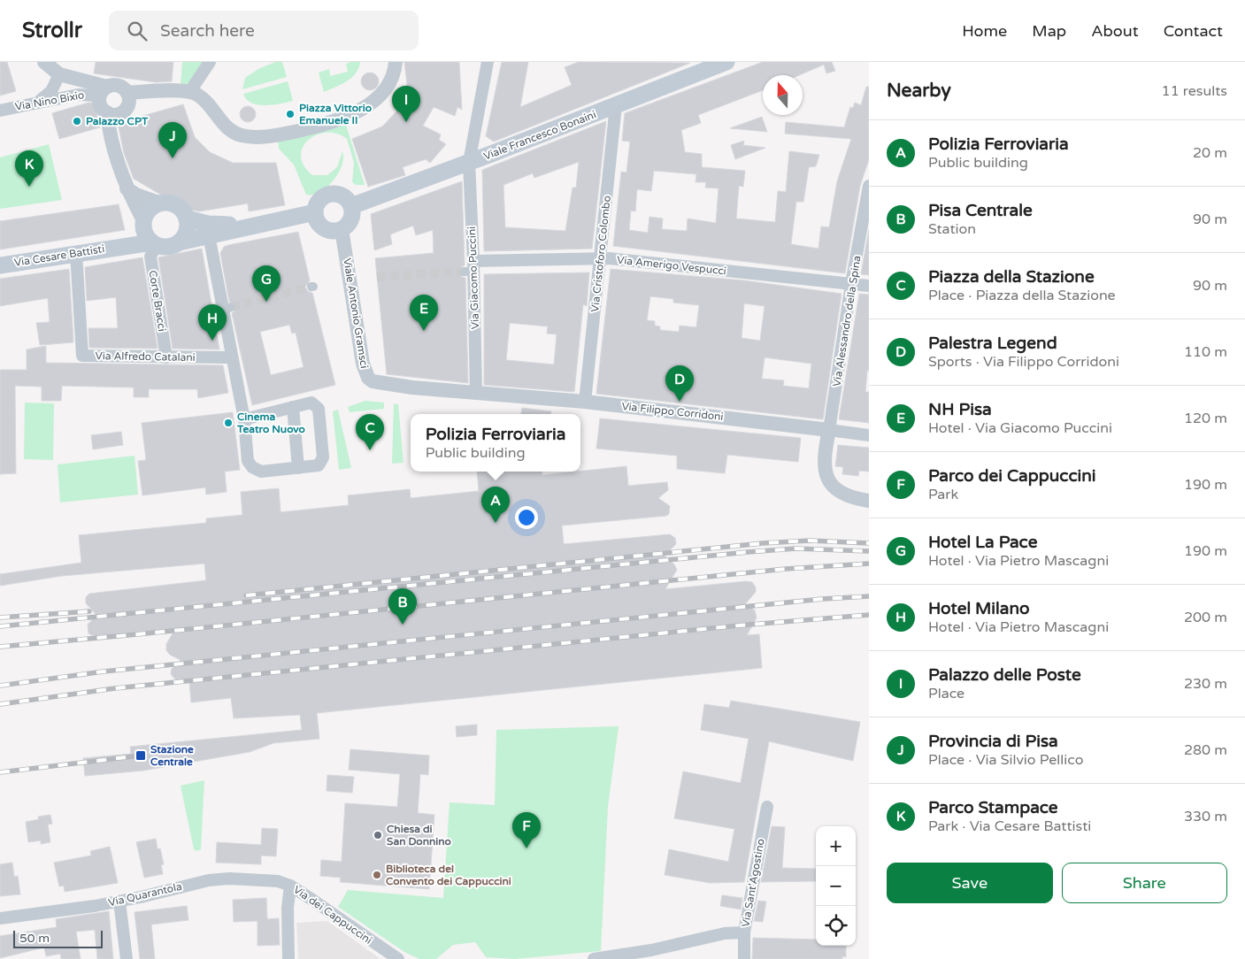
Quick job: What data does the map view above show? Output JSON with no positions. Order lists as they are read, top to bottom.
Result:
{
  "streets": {
    "main road": ["Viale Francesco Bonaini", "Via Cesare Battisti"],
    "street": [
      "Via Nino Bixio",
      "Via Cristoforo Colombo",
      "Via Amerigo Vespucci",
      "Via Giacomo Puccini",
      "Corte Bracci",
      "Viale Antonio Gramsci",
      "Via Alessandro della Spina",
      "Via Alfredo Catalani",
      "Via Filippo Corridoni",
      "Via Sant'Agostino",
      "Via Quarantola",
      "Via dei Cappuccini"
    ]
  },
  "crossings": [
    ["Viale Francesco Bonaini", "Via Cristoforo Colombo"],
    ["Viale Francesco Bonaini", "Via Giacomo Puccini"],
    ["Viale Francesco Bonaini", "Viale Antonio Gramsci"],
    ["Via Cristoforo Colombo", "Via Amerigo Vespucci"],
    ["Via Cristoforo Colombo", "Via Filippo Corridoni"],
    ["Via Cesare Battisti", "Corte Bracci"],
    ["Via Cesare Battisti", "Via Alfredo Catalani"],
    ["Via Amerigo Vespucci", "Via Giacomo Puccini"],
    ["Via Amerigo Vespucci", "Via Alessandro della Spina"],
    ["Via Giacomo Puccini", "Viale Antonio Gramsci"],
    ["Via Giacomo Puccini", "Via Filippo Corridoni"],
    ["Corte Bracci", "Via Alfredo Catalani"],
    ["Viale Antonio Gramsci", "Via Filippo Corridoni"],
    ["Via Alessandro della Spina", "Via Filippo Corridoni"],
    ["Via Quarantola", "Via dei Cappuccini"]
  ],
  "places": {
    "other": [
      "Piazza Vittorio Emanuele II",
      "Palazzo CPT",
      "Cinema Teatro Nuovo",
      "Chiesa di San Donnino",
      "Biblioteca del Convento dei Cappuccini"
    ],
    "transit": ["Stazione Centrale"]
  },
  "scale_bar": "50 m",
  "north": "top",
  "page": {
    "header": "Strollr",
    "search": "Search here",
    "nav": [
      "Home",
      "Map",
      "About",
      "Contact"
    ],
    "heading": ["Nearby", "11 results"],
    "pins": [
      "I",
      "J",
      "K",
      "G",
      "E",
      "H",
      "D",
      "C",
      "A",
      "B",
      "F"
    ],
    "list": [
      {
        "mark": "A",
        "name": "Polizia Ferroviaria",
        "note": "Public building",
        "value": "20 m"
      },
      {
        "mark": "B",
        "name": "Pisa Centrale",
        "note": "Station",
        "value": "90 m"
      },
      {
        "mark": "C",
        "name": "Piazza della Stazione",
        "note": "Place · Piazza della Stazione",
        "value": "90 m"
      },
      {
        "mark": "D",
        "name": "Palestra Legend",
        "note": "Sports · Via Filippo Corridoni",
        "value": "110 m"
      },
      {
        "mark": "E",
        "name": "NH Pisa",
        "note": "Hotel · Via Giacomo Puccini",
        "value": "120 m"
      },
      {
        "mark": "F",
        "name": "Parco dei Cappuccini",
        "note": "Park",
        "value": "190 m"
      },
      {
        "mark": "G",
        "name": "Hotel La Pace",
        "note": "Hotel · Via Pietro Mascagni",
        "value": "190 m"
      },
      {
        "mark": "H",
        "name": "Hotel Milano",
        "note": "Hotel · Via Pietro Mascagni",
        "value": "200 m"
      },
      {
        "mark": "I",
        "name": "Palazzo delle Poste",
        "note": "Place",
        "value": "230 m"
      },
      {
        "mark": "J",
        "name": "Provincia di Pisa",
        "note": "Place · Via Silvio Pellico",
        "value": "280 m"
      },
      {
        "mark": "K",
        "name": "Parco Stampace",
        "note": "Park · Via Cesare Battisti",
        "value": "330 m"
      }
    ],
    "popup": ["Polizia Ferroviaria", "Public building"],
    "map_buttons": ["+", "−"],
    "buttons": ["Save", "Share"],
    "scale": "50 m"
  }
}
